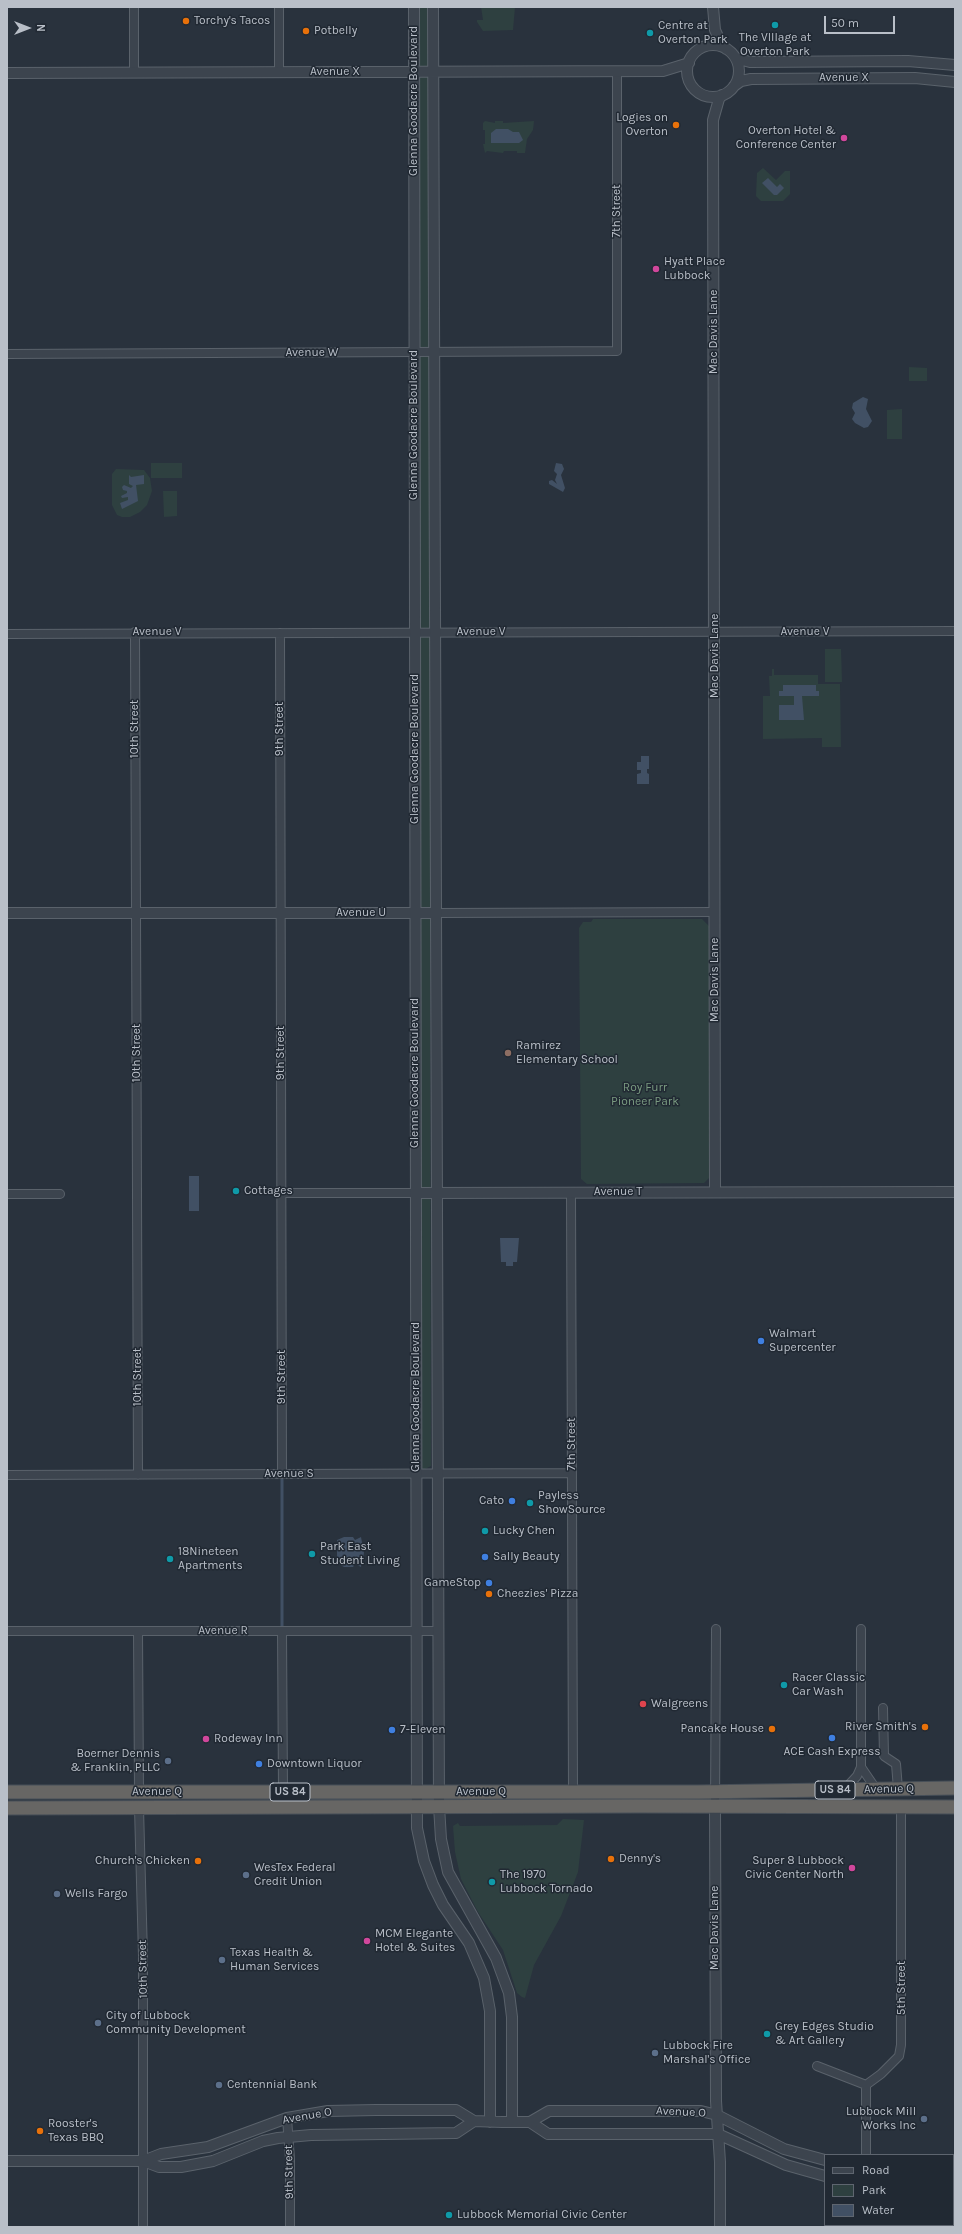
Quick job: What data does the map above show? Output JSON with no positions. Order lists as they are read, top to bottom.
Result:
{
  "streets": {
    "highway": ["Avenue Q", "US 84"],
    "street": [
      "Avenue X",
      "Glenna Goodacre Boulevard",
      "7th Street",
      "Mac Davis Lane",
      "Avenue W",
      "Avenue V",
      "10th Street",
      "9th Street",
      "Avenue U",
      "Avenue T",
      "Avenue S",
      "Avenue R",
      "5th Street",
      "Avenue O"
    ]
  },
  "crossings": [
    ["Avenue X", "Glenna Goodacre Boulevard"],
    ["Avenue X", "7th Street"],
    ["Glenna Goodacre Boulevard", "Avenue W"],
    ["Glenna Goodacre Boulevard", "Avenue V"],
    ["Glenna Goodacre Boulevard", "Avenue U"],
    ["Glenna Goodacre Boulevard", "Avenue T"],
    ["Glenna Goodacre Boulevard", "Avenue S"],
    ["Glenna Goodacre Boulevard", "Avenue R"],
    ["Glenna Goodacre Boulevard", "Avenue Q"],
    ["7th Street", "Avenue W"],
    ["7th Street", "Avenue T"],
    ["7th Street", "Avenue S"],
    ["7th Street", "Avenue Q"],
    ["Mac Davis Lane", "Avenue V"],
    ["Mac Davis Lane", "Avenue U"],
    ["Mac Davis Lane", "Avenue T"],
    ["Mac Davis Lane", "Avenue Q"],
    ["Mac Davis Lane", "Avenue O"],
    ["Avenue V", "10th Street"],
    ["Avenue V", "9th Street"],
    ["10th Street", "Avenue U"],
    ["10th Street", "Avenue S"],
    ["10th Street", "Avenue Q"],
    ["10th Street", "Avenue O"],
    ["9th Street", "Avenue U"],
    ["9th Street", "Avenue T"],
    ["9th Street", "Avenue S"],
    ["9th Street", "Avenue O"],
    ["Avenue Q", "5th Street"]
  ],
  "parks": ["Roy Furr Pioneer Park"],
  "places": [
    "Torchy's Tacos",
    "The VIllage at Overton Park",
    "Potbelly",
    "Centre at Overton Park",
    "Logies on Overton",
    "Overton Hotel & Conference Center",
    "Hyatt Place Lubbock",
    "Ramirez Elementary School",
    "Cottages",
    "Walmart Supercenter",
    "Cato",
    "Payless ShowSource",
    "Lucky Chen",
    "Park East Student Living",
    "Sally Beauty",
    "18Nineteen Apartments",
    "GameStop",
    "Cheezies' Pizza",
    "Racer Classic Car Wash",
    "Walgreens",
    "River Smith's",
    "Pancake House",
    "7-Eleven",
    "ACE Cash Express",
    "Rodeway Inn",
    "Boerner Dennis & Franklin, PLLC",
    "Downtown Liquor",
    "Denny's",
    "Church's Chicken",
    "Super 8 Lubbock Civic Center North",
    "WesTex Federal Credit Union",
    "The 1970 Lubbock Tornado",
    "Wells Fargo",
    "MCM Elegante Hotel & Suites",
    "Texas Health & Human Services",
    "City of Lubbock Community Development",
    "Grey Edges Studio & Art Gallery",
    "Lubbock Fire Marshal's Office",
    "Centennial Bank",
    "Lubbock Mill Works Inc",
    "Rooster's Texas BBQ",
    "Lubbock Memorial Civic Center"
  ],
  "legend": ["Road", "Park", "Water"],
  "scale_bar": "50 m",
  "north": "right"
}
